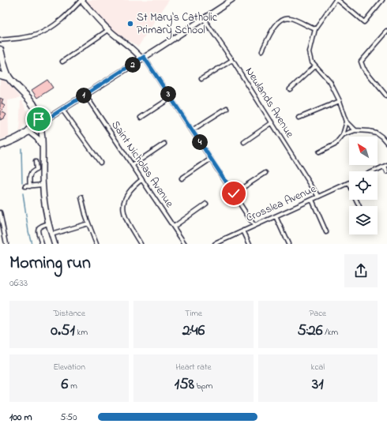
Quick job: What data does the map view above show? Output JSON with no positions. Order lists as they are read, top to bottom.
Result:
{
  "streets": {
    "street": ["Newlands Avenue", "Saint Nicholas Avenue", "Crosslea Avenue"]
  },
  "crossings": [
    ["Newlands Avenue", "Crosslea Avenue"]
  ],
  "places": ["St Mary's Catholic Primary School"],
  "north": "top left",
  "page": {
    "pins": [
      "2",
      "3",
      "1",
      "4"
    ],
    "heading": ["Morning run", "06:33"],
    "stats": [
      ["Distance", "0.51 km"],
      ["Time", "2:46"],
      ["Pace", "5:26 /km"],
      ["Elevation", "6 m"],
      ["Heart rate", "158 bpm"],
      ["kcal", "31"]
    ],
    "list": [
      {
        "name": "100 m",
        "note": "5:50"
      }
    ]
  }
}
